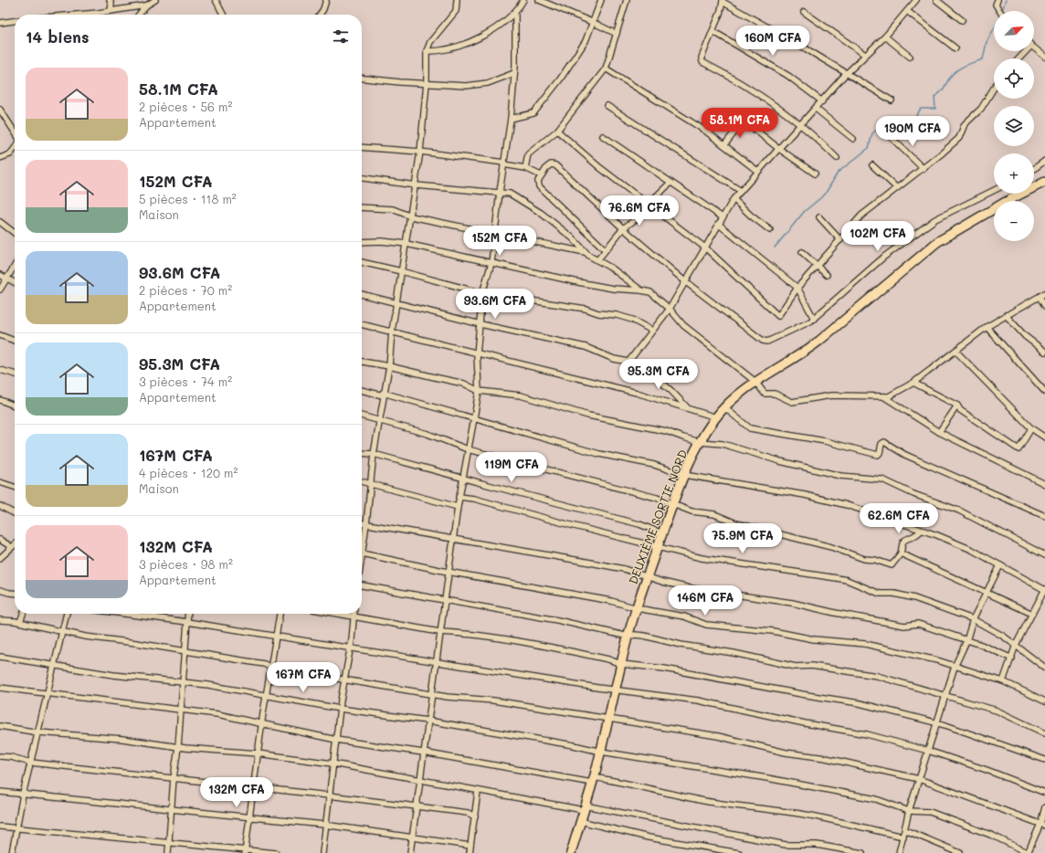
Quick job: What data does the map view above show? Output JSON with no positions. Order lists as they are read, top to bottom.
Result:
{
  "streets": {
    "main road": ["DEUXIÈME SORTIE NORD"]
  },
  "north": "top right",
  "page": {
    "map_buttons": ["+", "−"],
    "heading": "14 biens",
    "price": [
      "160M CFA",
      "58.1M CFA",
      "190M CFA",
      "76.6M CFA",
      "102M CFA",
      "152M CFA",
      "93.6M CFA",
      "95.3M CFA",
      "119M CFA",
      "62.6M CFA",
      "75.9M CFA",
      "146M CFA",
      "167M CFA",
      "132M CFA"
    ],
    "list": [
      {
        "name": "58.1M CFA",
        "note": "2 pièces · 56 m² · Appartement"
      },
      {
        "name": "152M CFA",
        "note": "5 pièces · 118 m² · Maison"
      },
      {
        "name": "93.6M CFA",
        "note": "2 pièces · 70 m² · Appartement"
      },
      {
        "name": "95.3M CFA",
        "note": "3 pièces · 74 m² · Appartement"
      },
      {
        "name": "167M CFA",
        "note": "4 pièces · 120 m² · Maison"
      },
      {
        "name": "132M CFA",
        "note": "3 pièces · 98 m² · Appartement"
      }
    ]
  }
}
